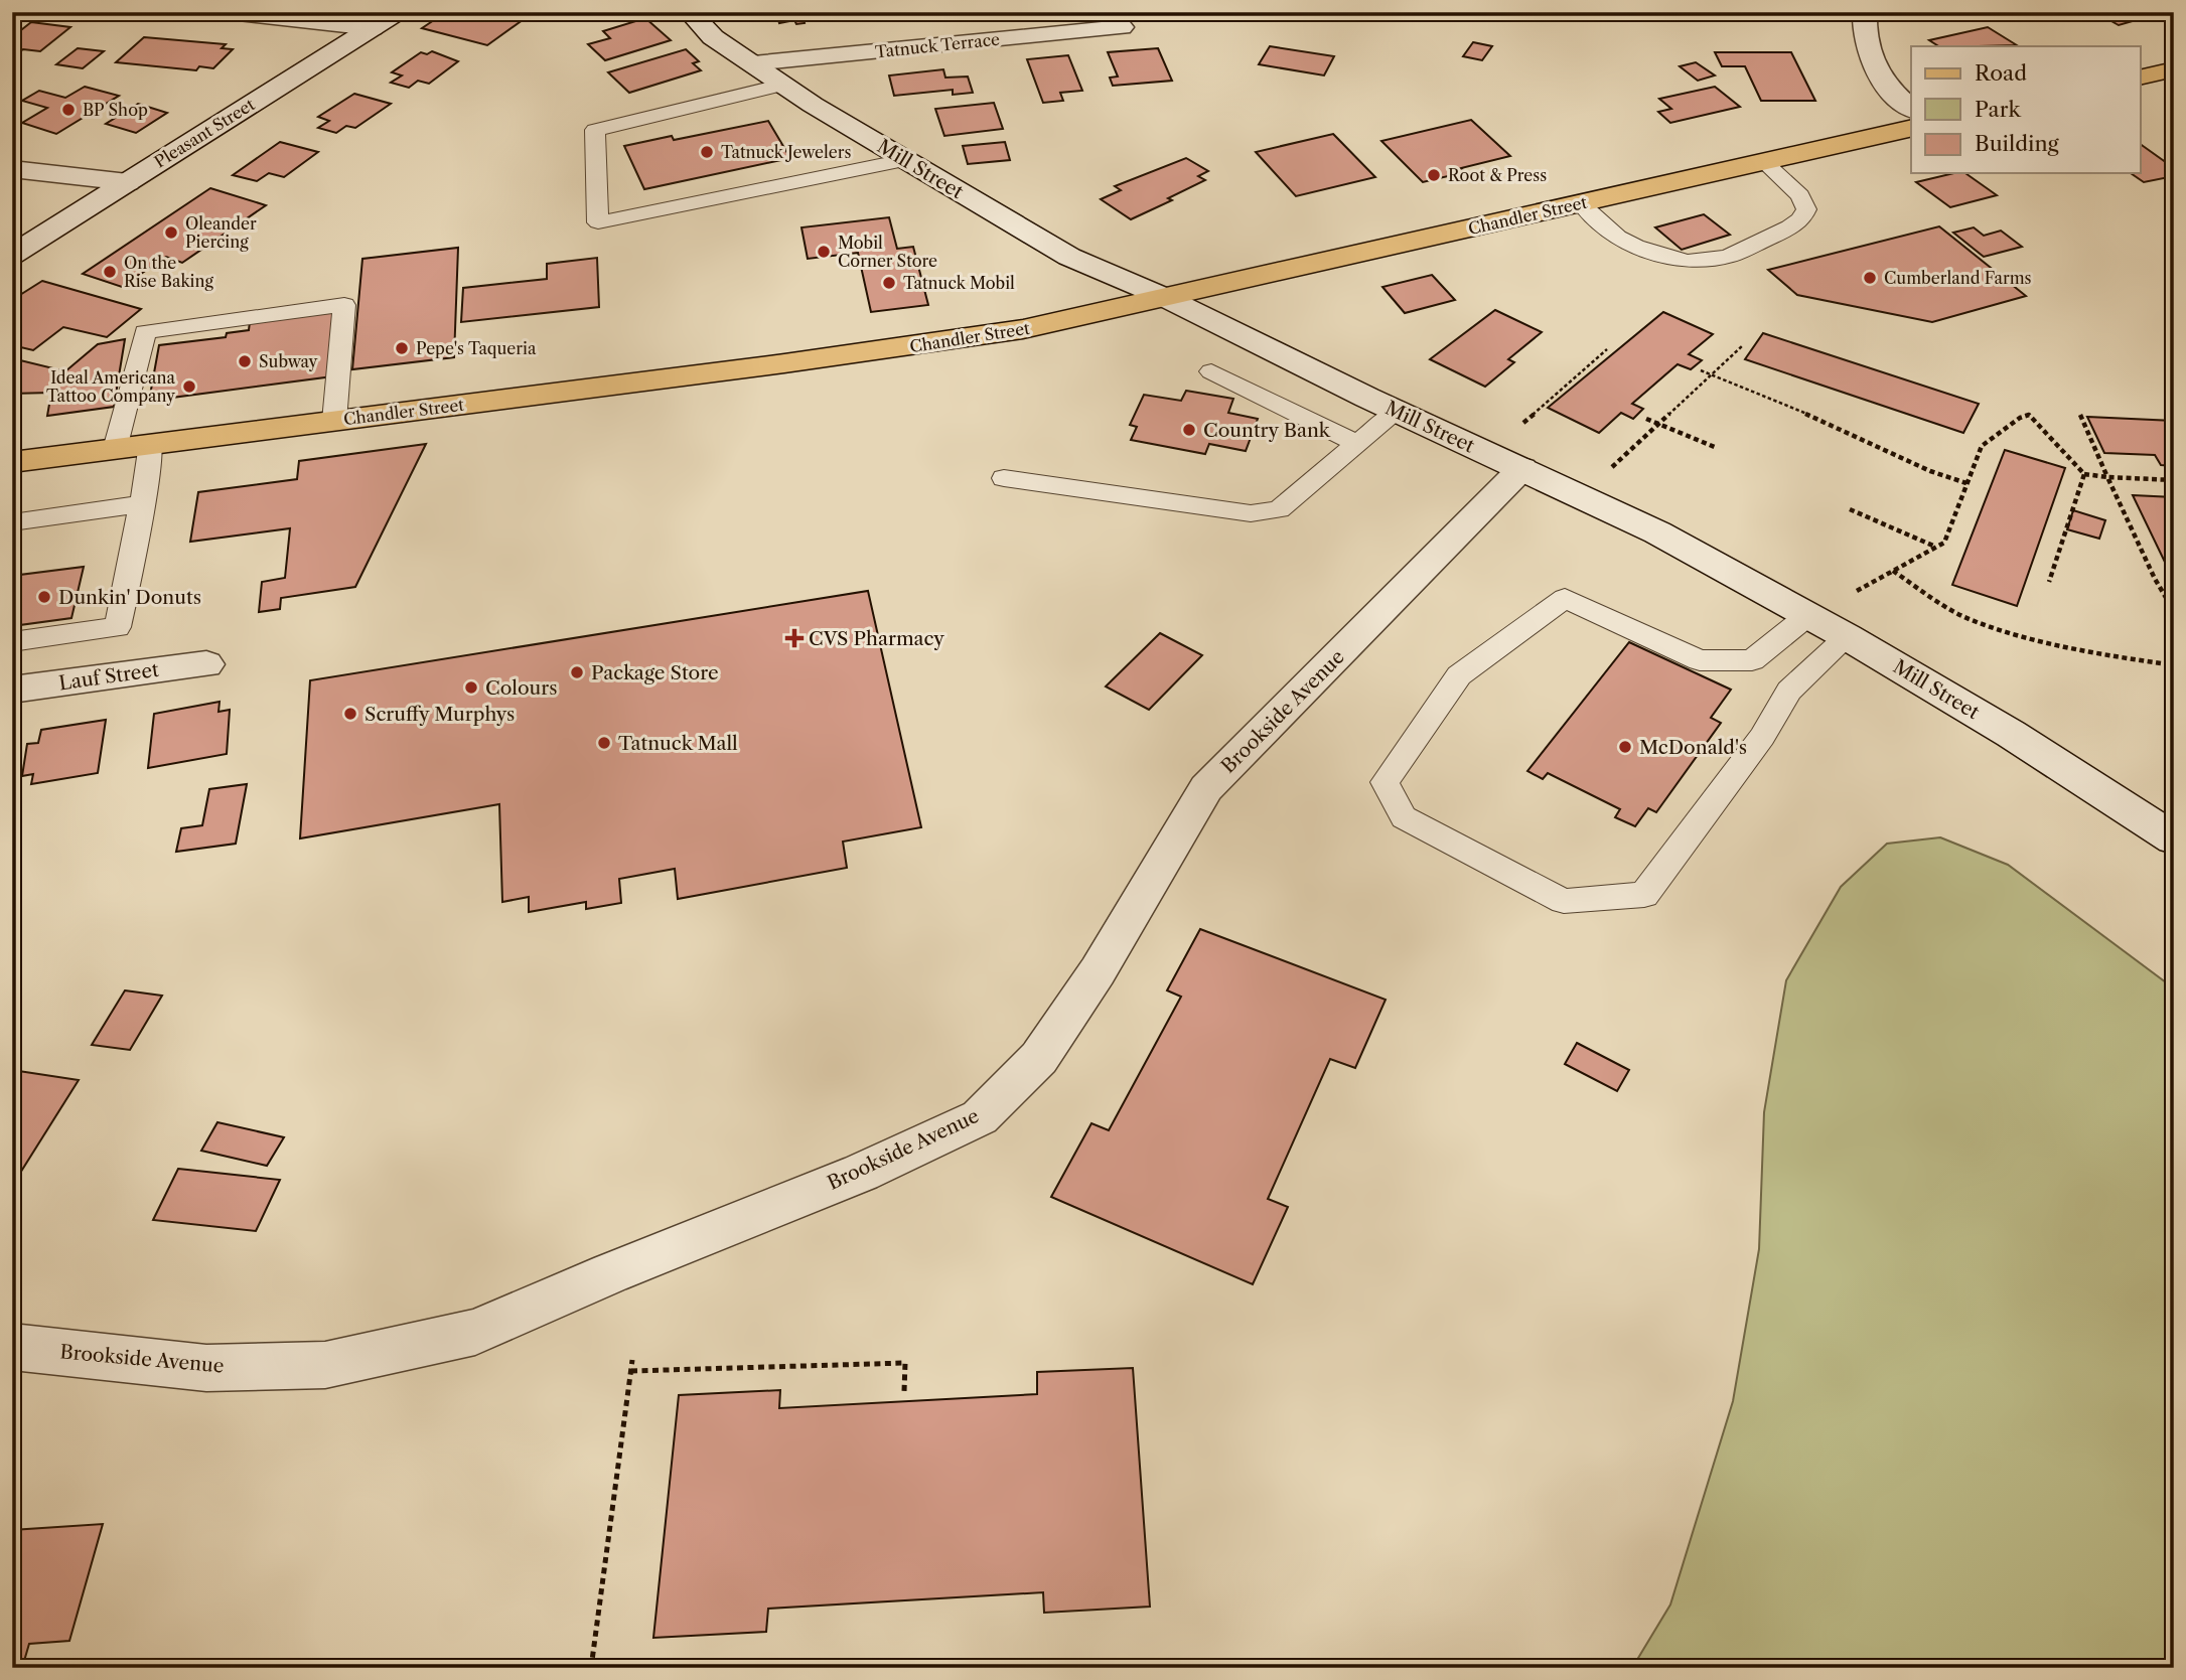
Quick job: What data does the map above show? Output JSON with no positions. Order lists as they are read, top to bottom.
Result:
{
  "streets": {
    "main road": ["Chandler Street"],
    "street": [
      "Tatnuck Terrace",
      "Pleasant Street",
      "Mill Street",
      "Lauf Street",
      "Brookside Avenue"
    ]
  },
  "crossings": [
    ["Tatnuck Terrace", "Mill Street"],
    ["Mill Street", "Chandler Street"],
    ["Mill Street", "Brookside Avenue"]
  ],
  "places": {
    "other": [
      "BP Shop",
      "Tatnuck Jewelers",
      "Root & Press",
      "Oleander Piercing",
      "Mobil Corner Store",
      "On the Rise Baking",
      "Cumberland Farms",
      "Tatnuck Mobil",
      "Pepe's Taqueria",
      "Subway",
      "Ideal Americana Tattoo Company",
      "Country Bank",
      "Dunkin' Donuts",
      "Package Store",
      "Colours",
      "Scruffy Murphys",
      "Tatnuck Mall",
      "McDonald's"
    ],
    "health": ["CVS Pharmacy"]
  },
  "legend": ["Road", "Park", "Building"]
}
